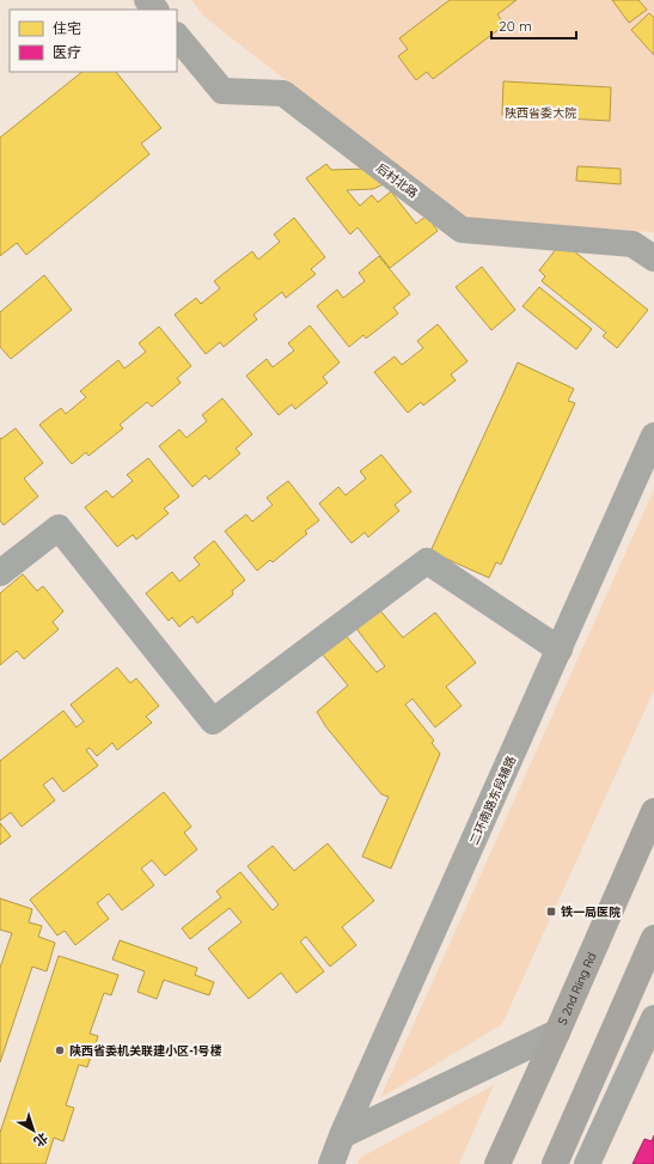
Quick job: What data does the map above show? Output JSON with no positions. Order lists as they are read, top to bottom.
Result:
{
  "streets": {
    "highway": ["S 2nd Ring Rd"],
    "main road": ["后村北路", "二环南路东段辅路"]
  },
  "parks": ["陕西省委大院"],
  "places": {
    "transit": ["铁一局医院"],
    "other": ["陕西省委机关联建小区-1号楼"]
  },
  "legend": ["住宅", "医疗"],
  "scale_bar": "20 m",
  "north": "bottom right"
}
